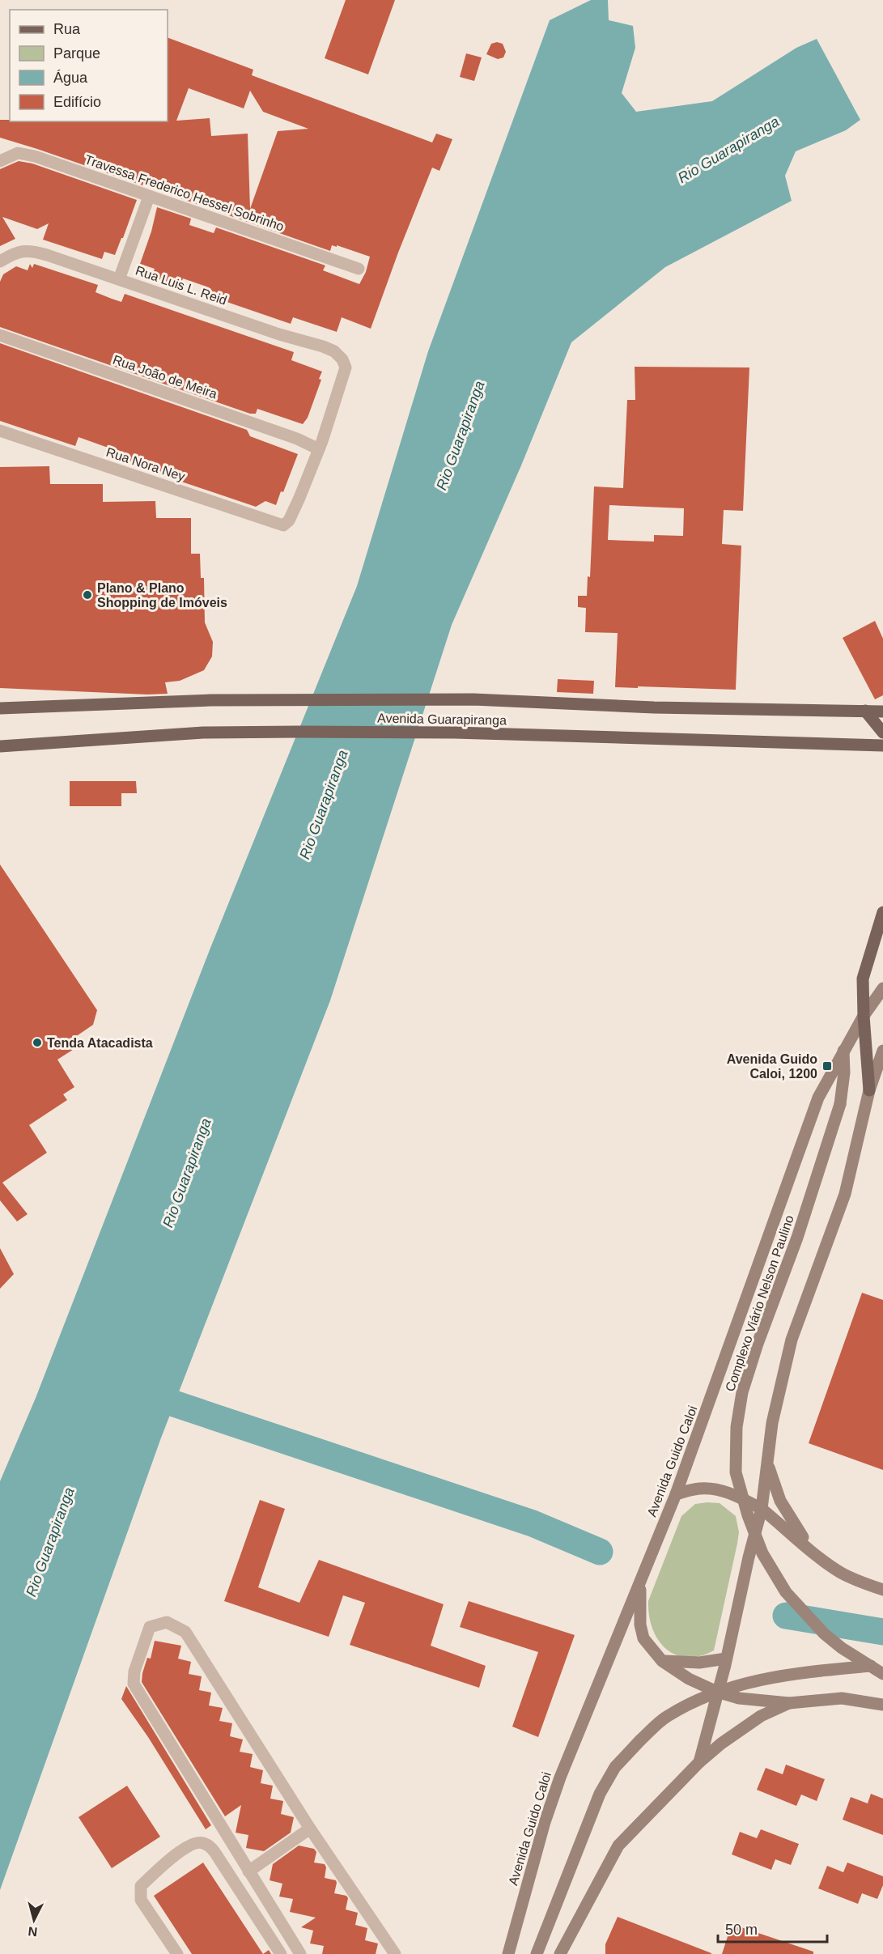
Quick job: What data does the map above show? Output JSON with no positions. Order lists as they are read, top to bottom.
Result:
{
  "streets": {
    "main road": ["Avenida Guarapiranga", "Complexo Viário Nelson Paulino", "Avenida Guido Caloi"],
    "street": [
      "Travessa Frederico Hessel Sobrinho",
      "Rua Luis L. Reid",
      "Rua João de Meira",
      "Rua Nora Ney"
    ]
  },
  "crossings": [
    ["Rua Luis L. Reid", "Rua João de Meira"],
    ["Rua Luis L. Reid", "Rua Nora Ney"],
    ["Rua João de Meira", "Rua Nora Ney"],
    ["Complexo Viário Nelson Paulino", "Avenida Guido Caloi"]
  ],
  "water": ["Rio Guarapiranga"],
  "places": {
    "other": ["Plano & Plano Shopping de Imóveis", "Tenda Atacadista"],
    "transit": ["Avenida Guido Caloi, 1200"]
  },
  "legend": [
    "Rua",
    "Parque",
    "Água",
    "Edifício"
  ],
  "scale_bar": "50 m",
  "north": "bottom"
}
